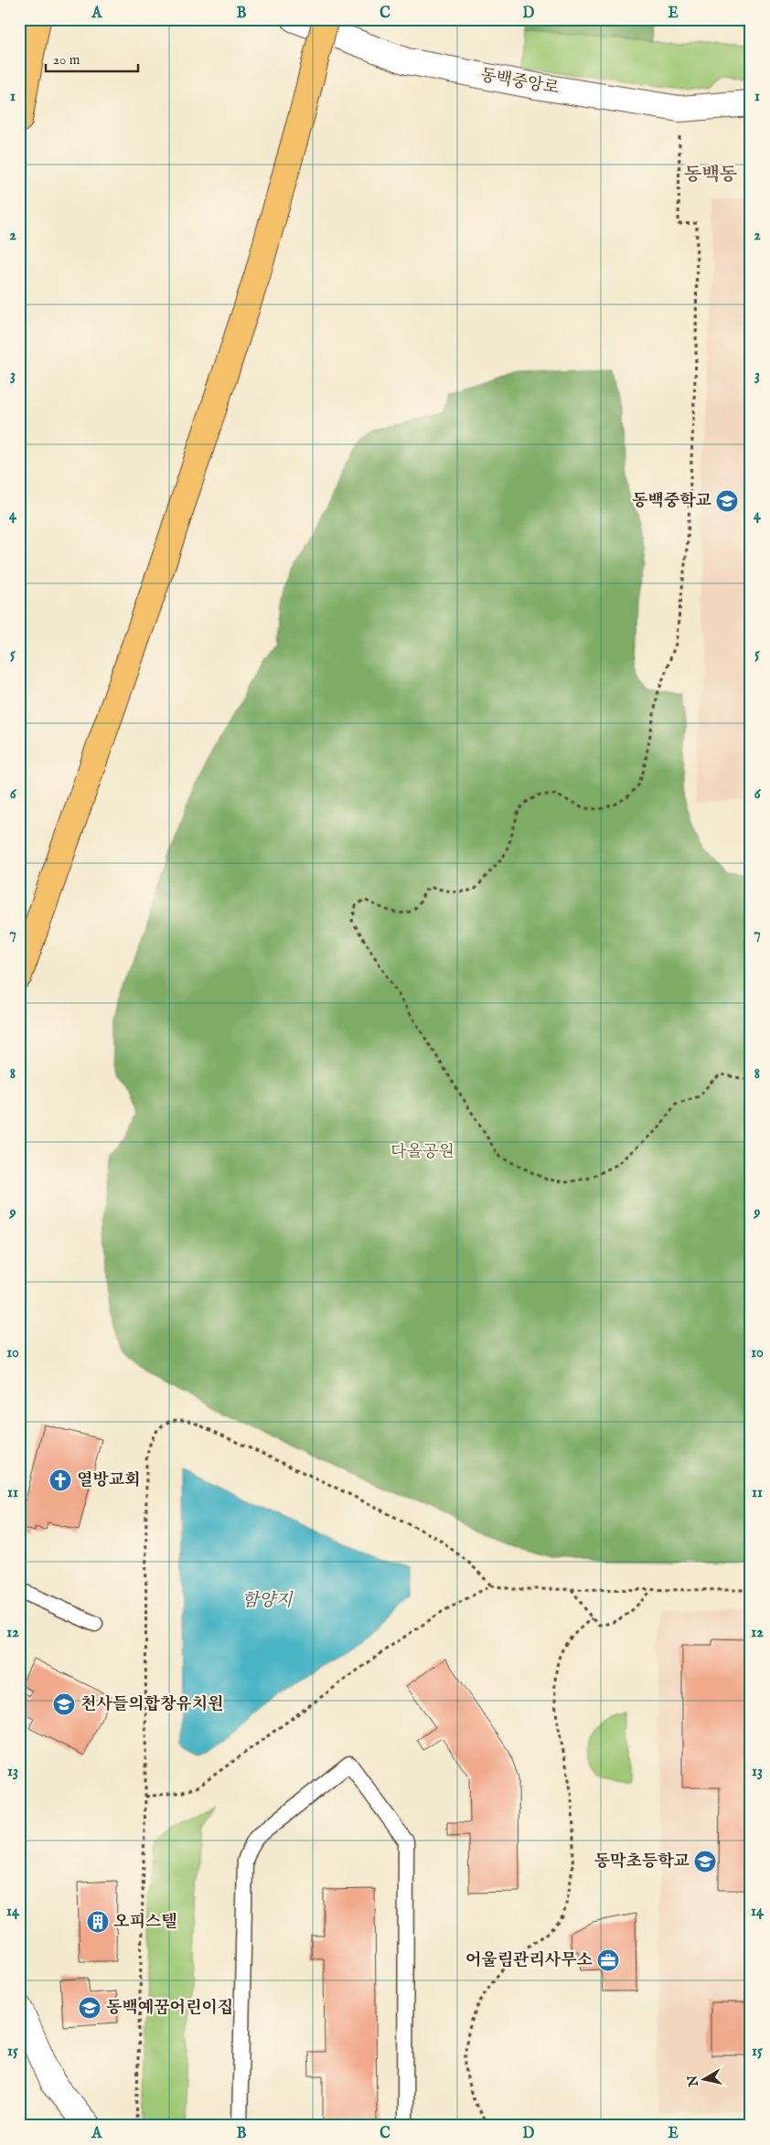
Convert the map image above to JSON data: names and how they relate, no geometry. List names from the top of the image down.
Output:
{
  "streets": {
    "street": ["동백중앙로"]
  },
  "districts": ["동백동"],
  "water": ["함양지"],
  "parks": ["다올공원"],
  "places": {
    "school or university": [
      "동백중학교",
      "천사들의합창유치원",
      "동막초등학교",
      "동백예꿈어린이집"
    ],
    "church": ["열방교회"],
    "building": ["오피스텔"],
    "office": ["어울림관리사무소"]
  },
  "scale_bar": "20 m",
  "north": "left",
  "grid": {
    "columns": [
      "A",
      "B",
      "C",
      "D",
      "E"
    ],
    "rows": [
      "1",
      "2",
      "3",
      "4",
      "5",
      "6",
      "7",
      "8",
      "9",
      "10",
      "11",
      "12",
      "13",
      "14",
      "15"
    ]
  }
}
